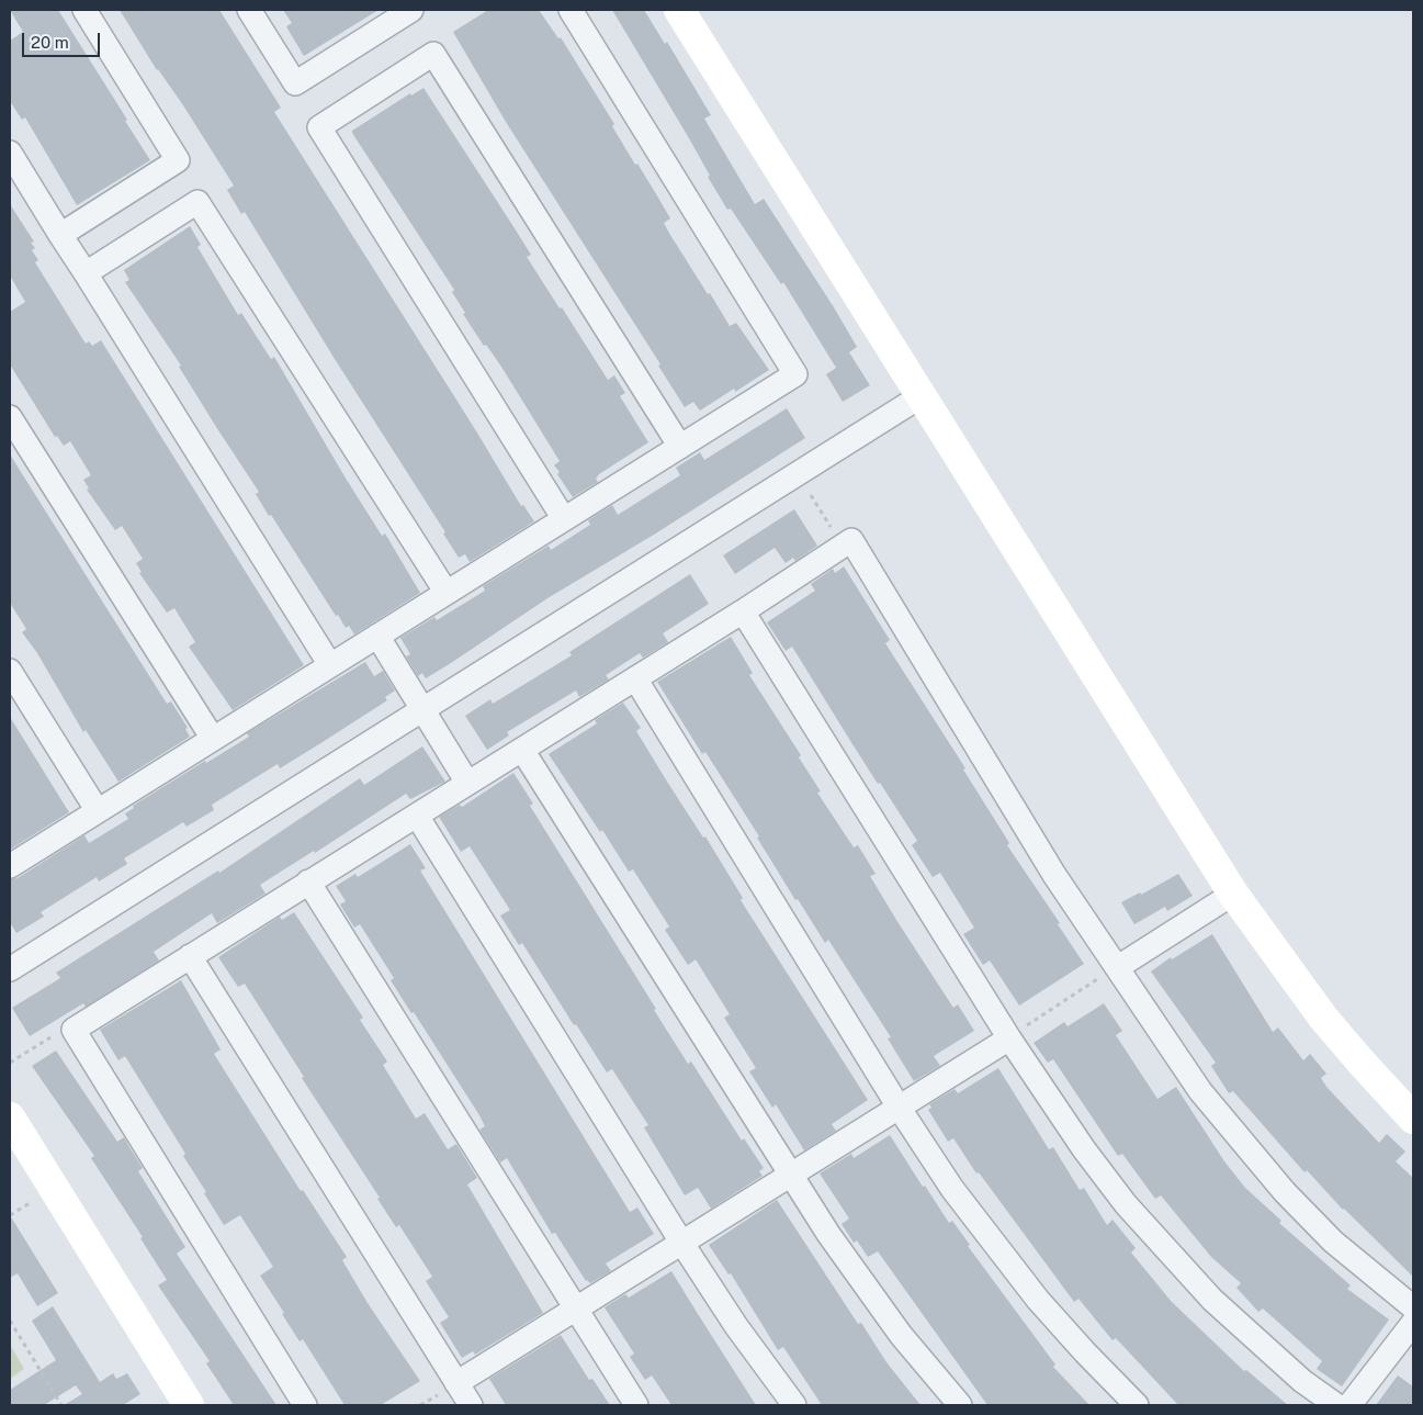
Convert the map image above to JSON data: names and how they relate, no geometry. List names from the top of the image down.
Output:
{
  "scale_bar": "20 m"
}
